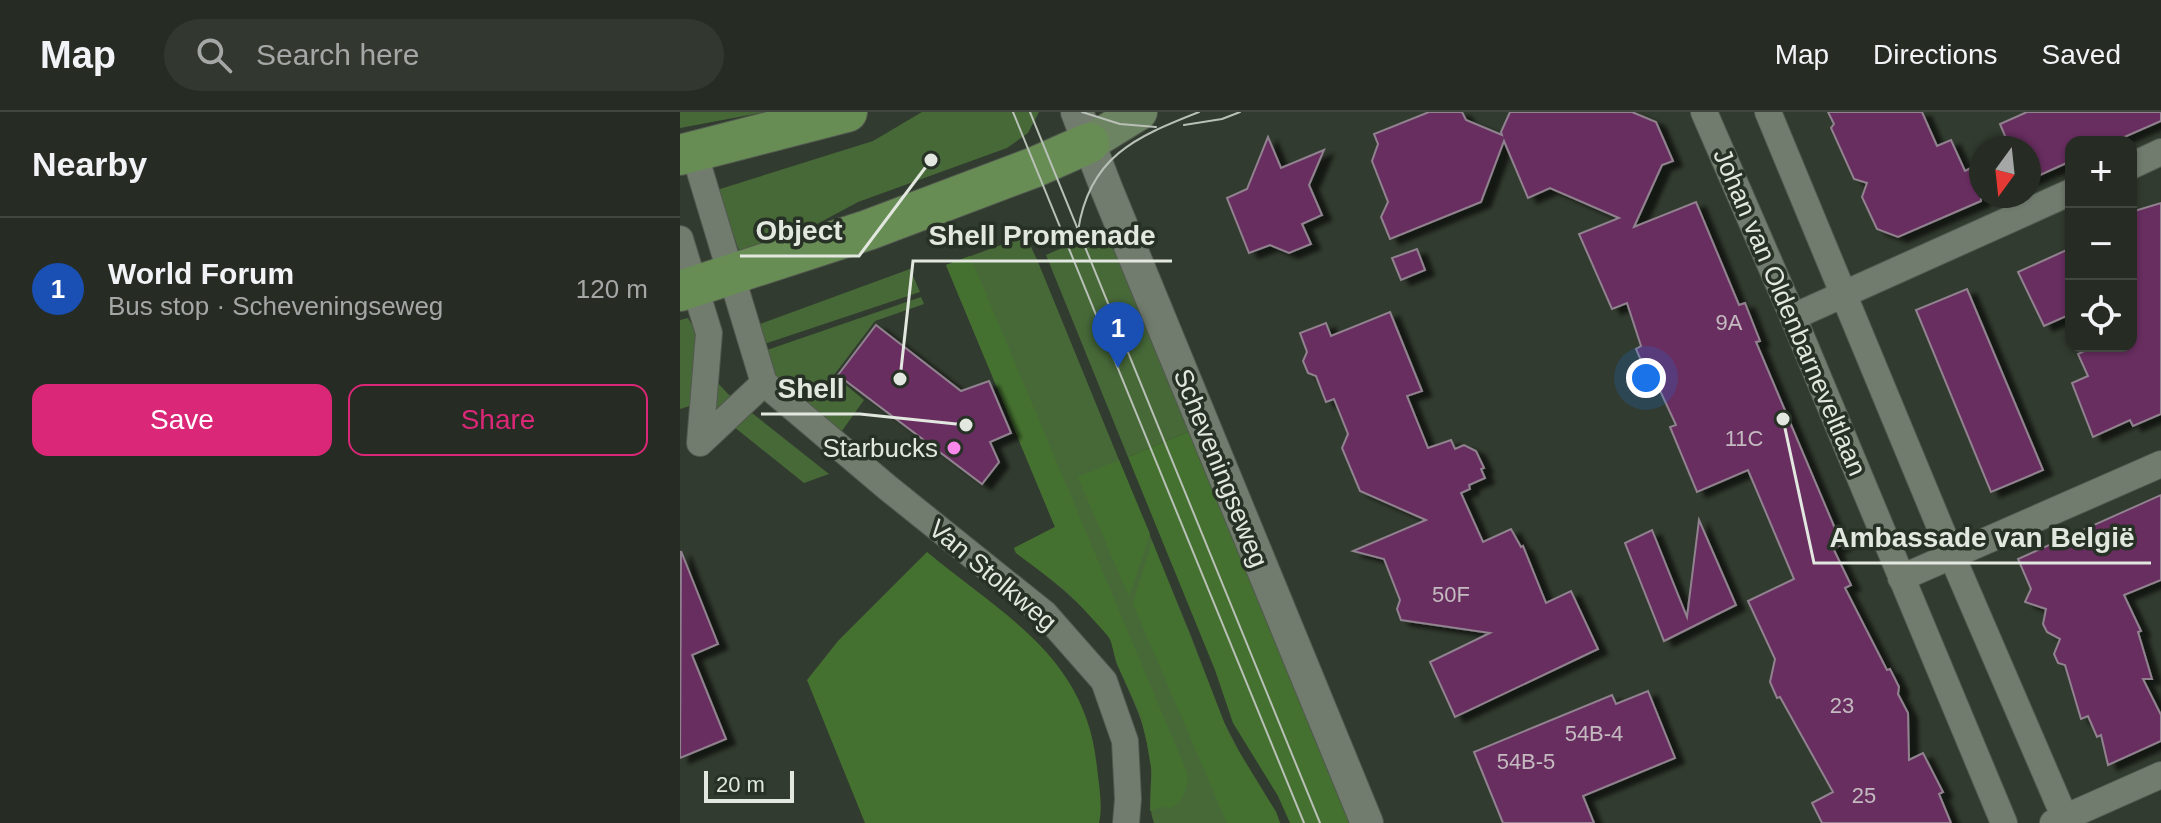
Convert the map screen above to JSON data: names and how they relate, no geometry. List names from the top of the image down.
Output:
{
  "streets": {
    "street": ["Johan van Oldenbarneveltlaan", "Scheveningseweg", "Van Stolkweg"]
  },
  "places": [
    "Object",
    "Shell Promenade",
    "Ambassade van België",
    "Shell",
    "Starbucks"
  ],
  "house_numbers": [
    "9A",
    "11C",
    "50F",
    "23",
    "54B-4",
    "54B-5",
    "25"
  ],
  "scale_bar": "20 m",
  "north": "bottom",
  "page": {
    "header": "Map",
    "search": "Search here",
    "nav": ["Map", "Directions", "Saved"],
    "heading": "Nearby",
    "map_buttons": ["+", "−"],
    "list": [
      {
        "mark": "1",
        "name": "World Forum",
        "note": "Bus stop · Scheveningseweg",
        "value": "120 m"
      }
    ],
    "pins": "1",
    "buttons": ["Save", "Share"],
    "scale": "20 m"
  }
}
